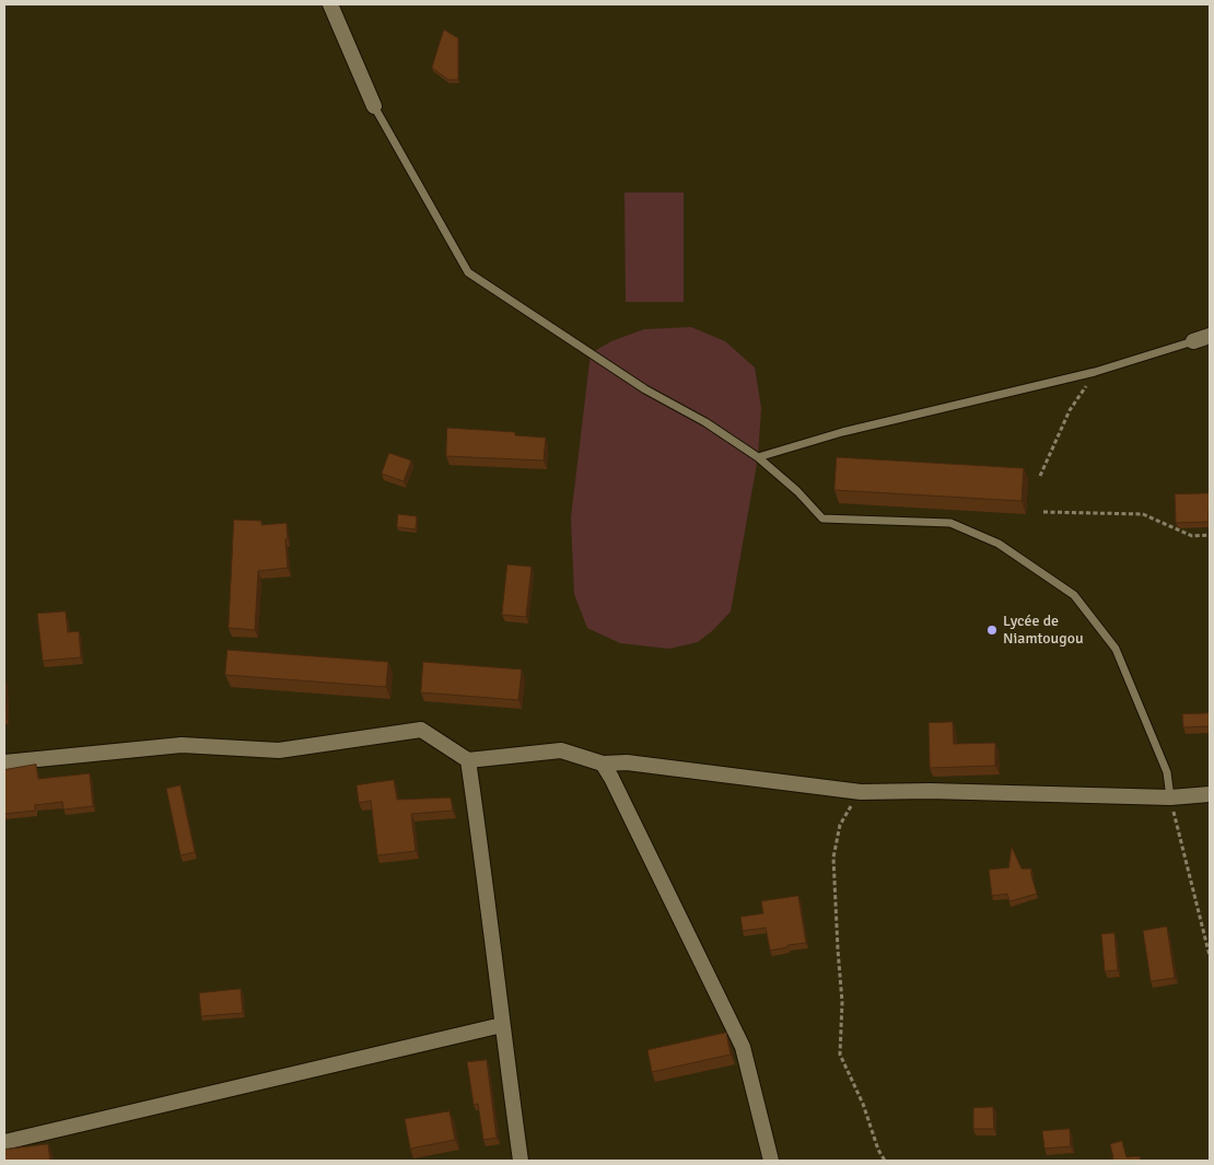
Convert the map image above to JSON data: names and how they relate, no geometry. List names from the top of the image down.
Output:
{
  "places": ["Lycée de Niamtougou"]
}
